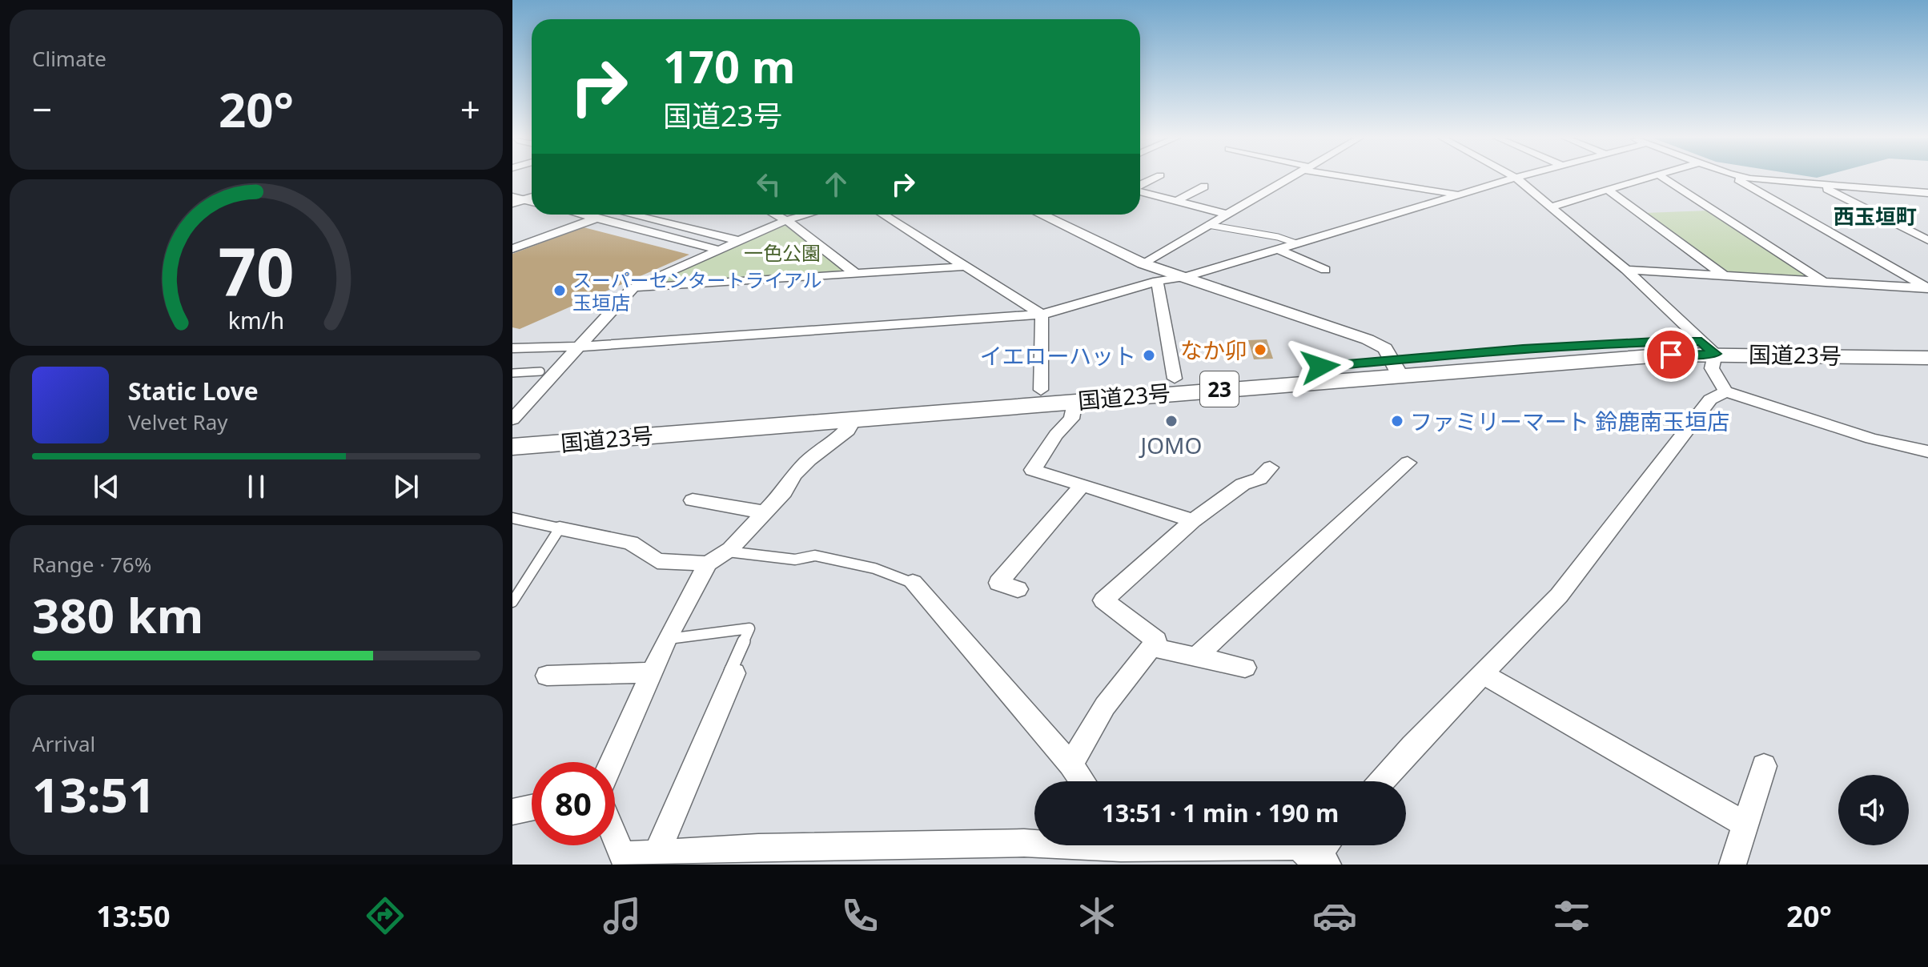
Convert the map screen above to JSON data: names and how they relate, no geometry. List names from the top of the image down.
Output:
{
  "streets": {
    "highway": ["国道23号", "23"]
  },
  "districts": ["西玉垣町"],
  "parks": ["一色公園"],
  "places": [
    "スーパーセンタートライアル 玉垣店",
    "なか卯",
    "イエローハット",
    "JOMO",
    "ファミリーマート 鈴鹿南玉垣店"
  ],
  "page": {
    "tile": [
      "Climate",
      ["Range · 76%", "380 km"],
      ["Arrival", "13:51"]
    ],
    "turn": ["170 m", "国道23号"],
    "heat": ["−", "20°", "+"],
    "song": ["Static Love", "Velvet Ray"],
    "limit": "80",
    "trip": "13:51 · 1 min · 190 m",
    "tabs": ["13:50", "20°"],
    "gauge": ["70", "km/h"]
  }
}
